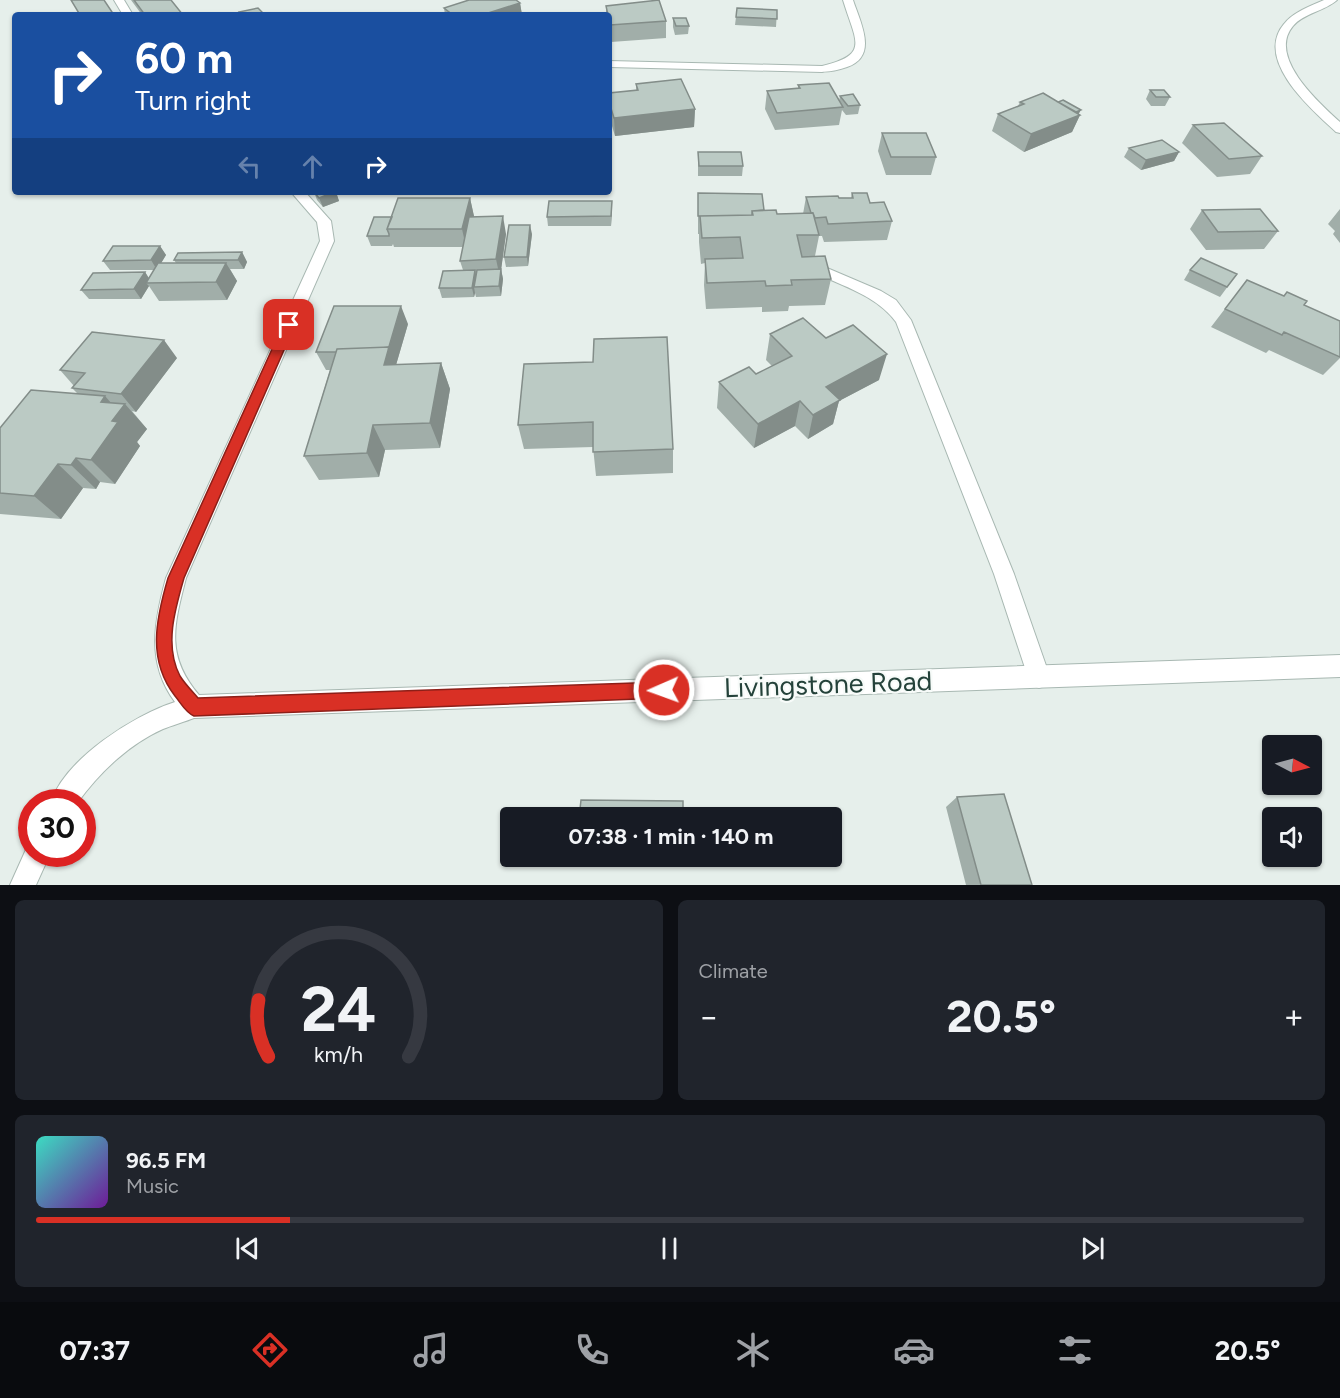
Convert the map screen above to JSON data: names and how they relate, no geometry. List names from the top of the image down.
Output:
{
  "streets": {
    "street": ["Livingstone Road"]
  },
  "north": "right",
  "page": {
    "turn": ["60 m", "Turn right"],
    "limit": "30",
    "trip": "07:38 · 1 min · 140 m",
    "tile": "Climate",
    "heat": ["−", "20.5°", "+"],
    "song": ["96.5 FM", "Music"],
    "tabs": ["07:37", "20.5°"],
    "gauge": ["24", "km/h"]
  }
}
